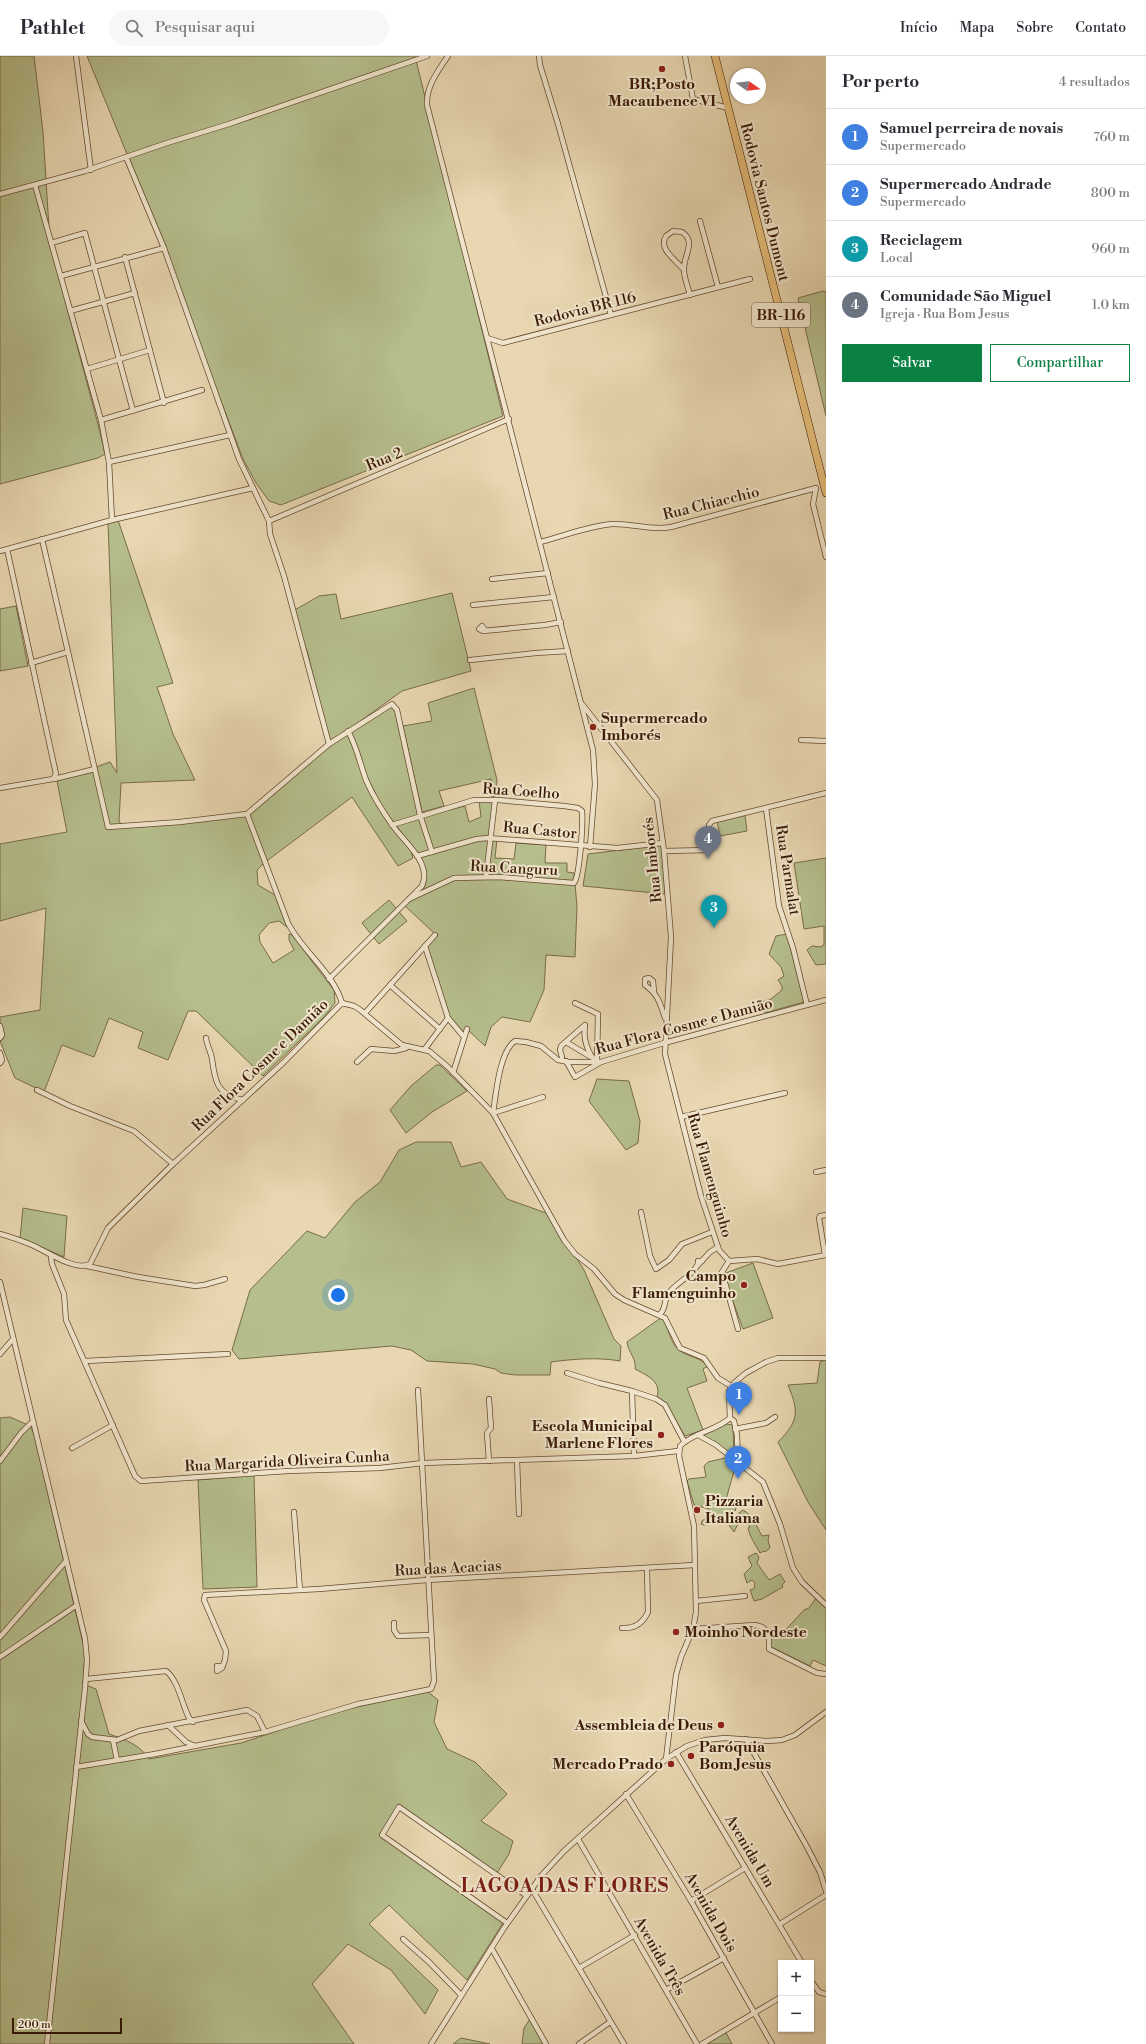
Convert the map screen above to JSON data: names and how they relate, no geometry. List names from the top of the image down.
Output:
{
  "streets": {
    "highway": ["Rodovia Santos Dumont", "BR-116"],
    "street": [
      "Rodovia BR 116",
      "Rua 2",
      "Rua Chiacchio",
      "Rua Coelho",
      "Rua Castor",
      "Rua Imborés",
      "Rua Canguru",
      "Rua Parmalat",
      "Rua Flora Cosme e Damião",
      "Rua Flamenguinho",
      "Rua Margarida Oliveira Cunha",
      "Rua das Acacias",
      "Avenida Um",
      "Avenida Dois",
      "Avenida Três"
    ]
  },
  "crossings": [
    ["Rua Coelho", "Rua Castor"],
    ["Rua Coelho", "Rua Canguru"],
    ["Rua Castor", "Rua Imborés"],
    ["Rua Castor", "Rua Canguru"],
    ["Rua Imborés", "Rua Flora Cosme e Damião"],
    ["Rua Imborés", "Rua Flamenguinho"],
    ["Rua Parmalat", "Rua Flora Cosme e Damião"],
    ["Rua Flora Cosme e Damião", "Rua Flamenguinho"]
  ],
  "districts": ["LAGOA DAS FLORES"],
  "places": [
    "BR;Posto Macaubence VI",
    "Supermercado Imborés",
    "Campo Flamenguinho",
    "Escola Municipal Marlene Flores",
    "Pizzaria Italiana",
    "Moinho Nordeste",
    "Assembleia de Deus",
    "Paróquia Bom Jesus",
    "Mercado Prado"
  ],
  "scale_bar": "200 m",
  "north": "right",
  "page": {
    "header": "Pathlet",
    "search": "Pesquisar aqui",
    "nav": [
      "Início",
      "Mapa",
      "Sobre",
      "Contato"
    ],
    "heading": ["Por perto", "4 resultados"],
    "list": [
      {
        "mark": "1",
        "name": "Samuel perreira de novais",
        "note": "Supermercado",
        "value": "760 m"
      },
      {
        "mark": "2",
        "name": "Supermercado Andrade",
        "note": "Supermercado",
        "value": "800 m"
      },
      {
        "mark": "3",
        "name": "Reciclagem",
        "note": "Local",
        "value": "960 m"
      },
      {
        "mark": "4",
        "name": "Comunidade São Miguel",
        "note": "Igreja · Rua Bom Jesus",
        "value": "1.0 km"
      }
    ],
    "buttons": ["Salvar", "Compartilhar"],
    "pins": [
      "4",
      "3",
      "1",
      "2"
    ],
    "map_buttons": ["+", "−"],
    "scale": "200 m"
  }
}
